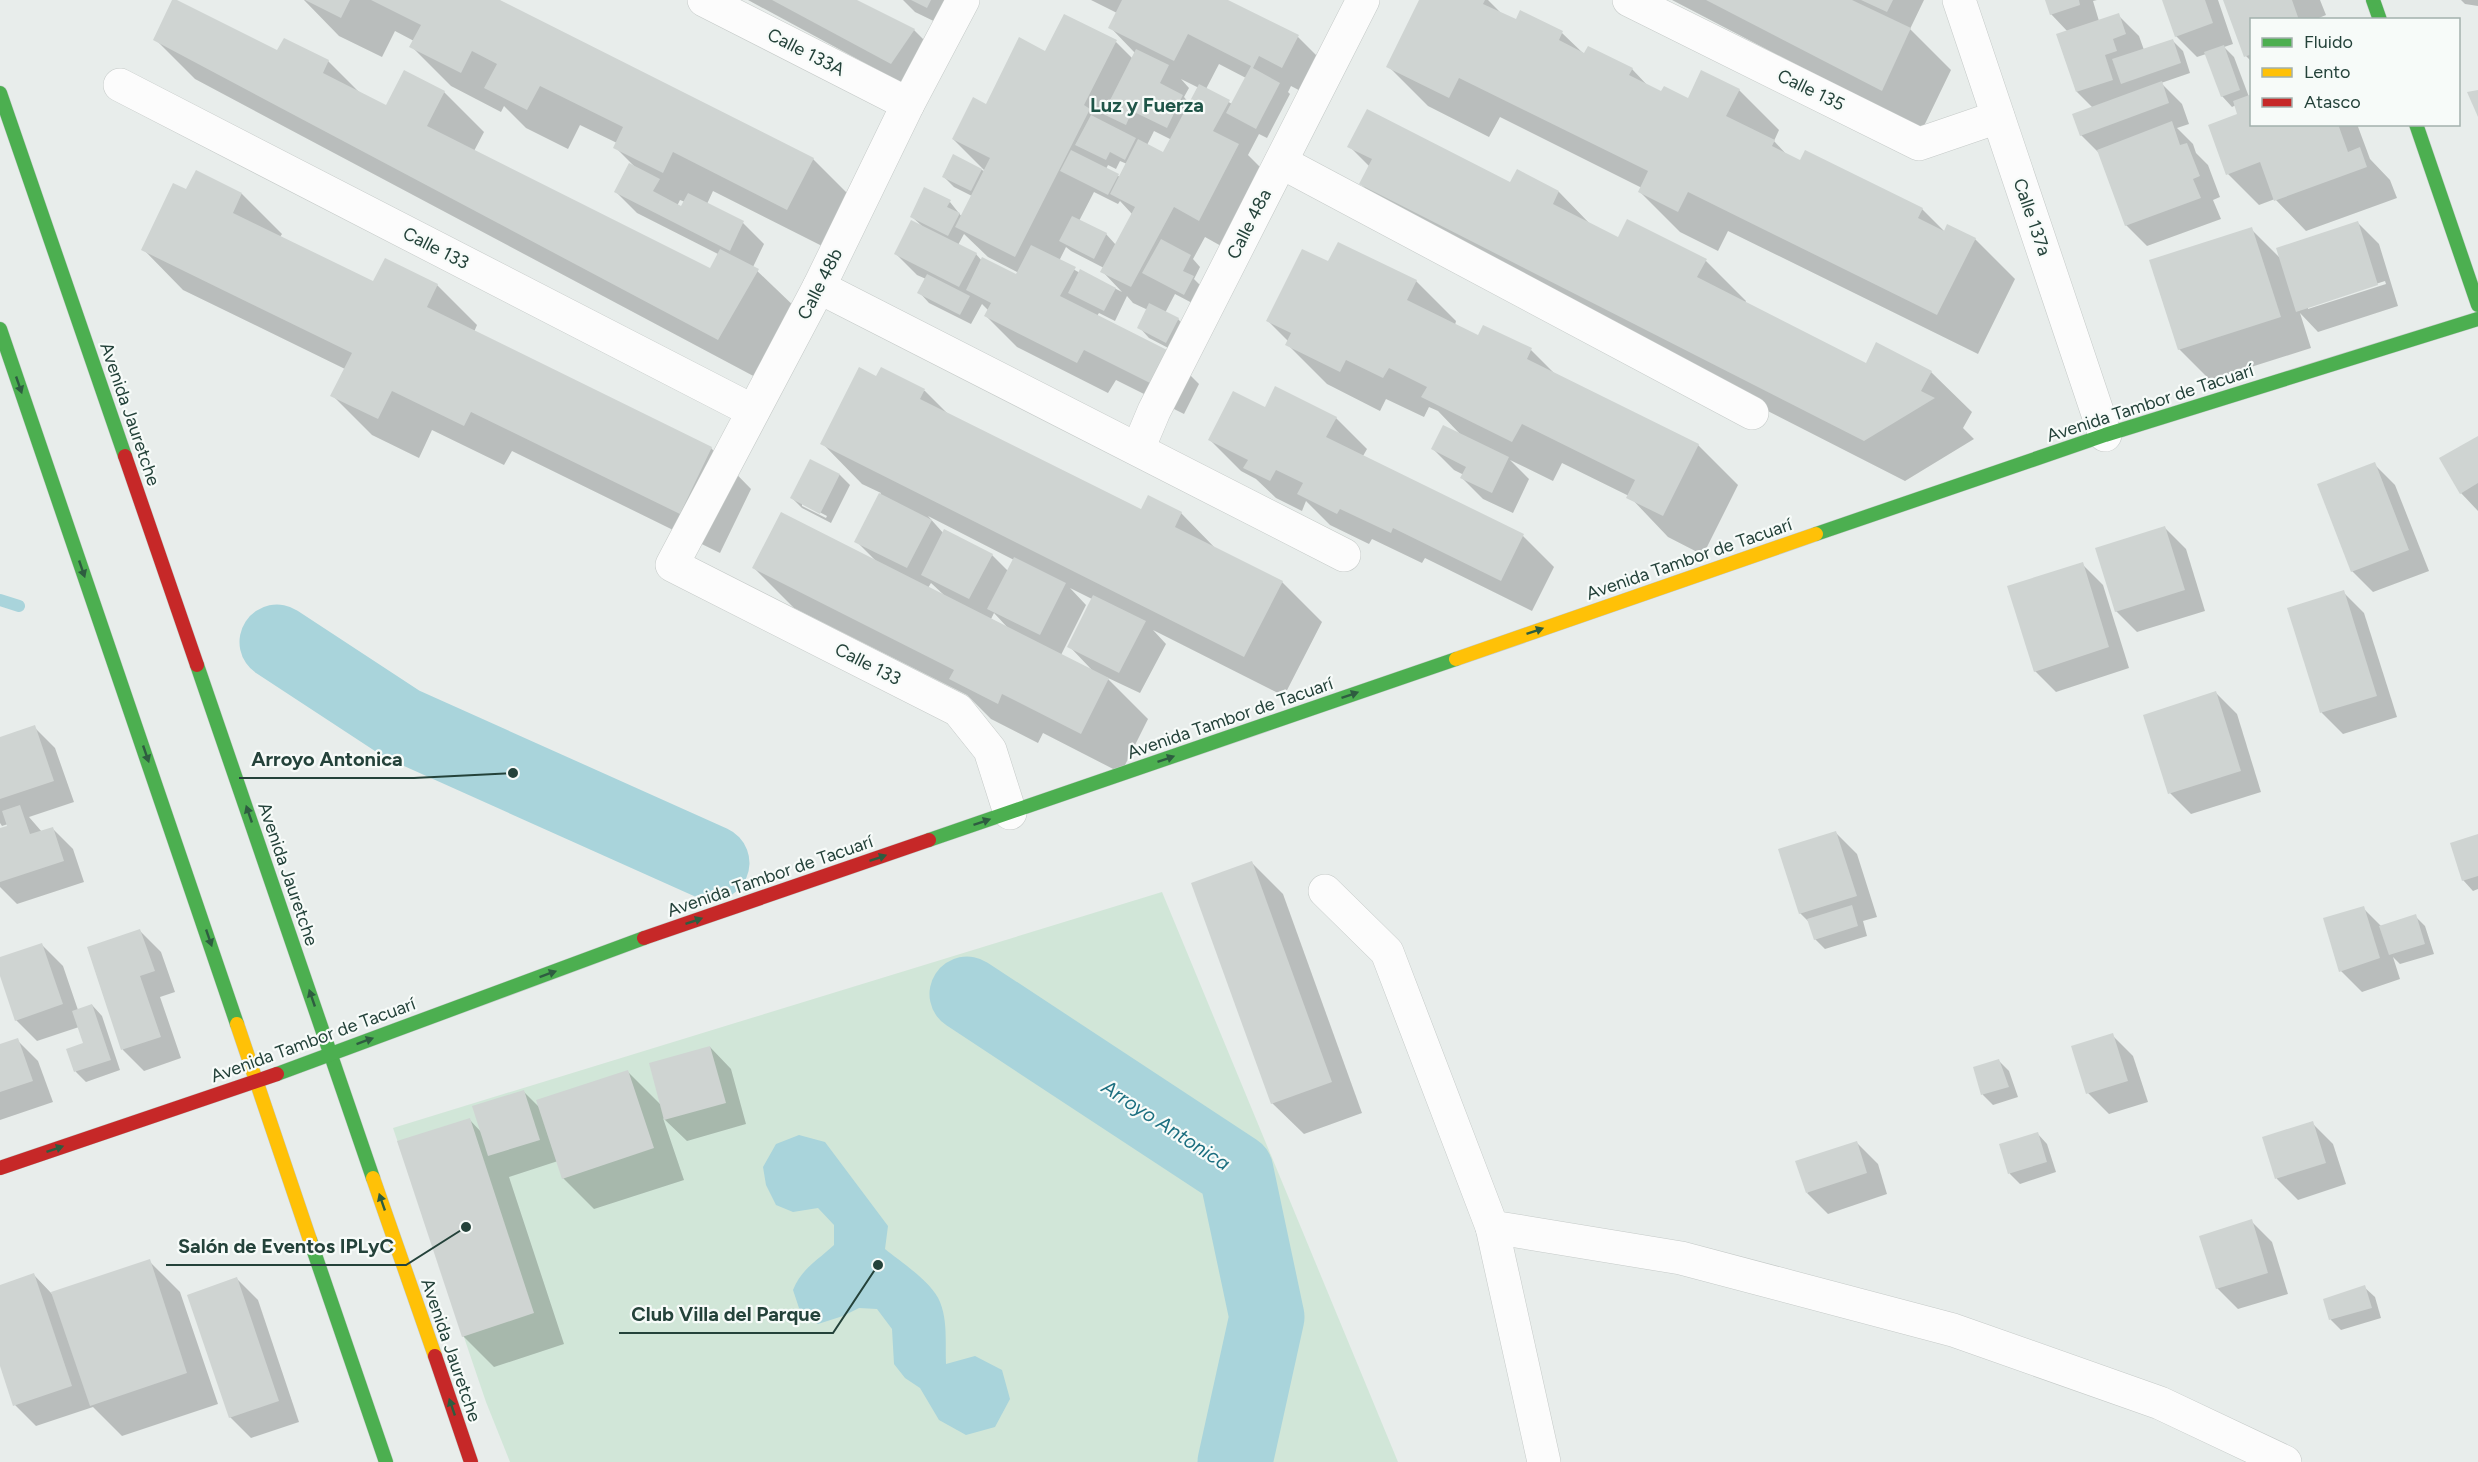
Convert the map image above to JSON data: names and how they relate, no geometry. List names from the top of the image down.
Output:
{
  "streets": {
    "main road": ["Avenida Tambor de Tacuarí", "Avenida Jauretche"],
    "street": [
      "Calle 133A",
      "Calle 135",
      "Calle 137a",
      "Calle 48a",
      "Calle 133",
      "Calle 48b"
    ]
  },
  "crossings": [
    ["Calle 133A", "Calle 48b"],
    ["Calle 135", "Calle 137a"],
    ["Calle 137a", "Avenida Tambor de Tacuarí"],
    ["Calle 133", "Calle 48b"],
    ["Calle 133", "Avenida Tambor de Tacuarí"],
    ["Avenida Tambor de Tacuarí", "Avenida Jauretche"]
  ],
  "one_way": ["Avenida Tambor de Tacuarí"],
  "districts": ["Luz y Fuerza"],
  "water": ["Arroyo Antonica"],
  "places": ["Arroyo Antonica", "Salón de Eventos IPLyC", "Club Villa del Parque"],
  "legend": ["Fluido", "Lento", "Atasco"]
}
